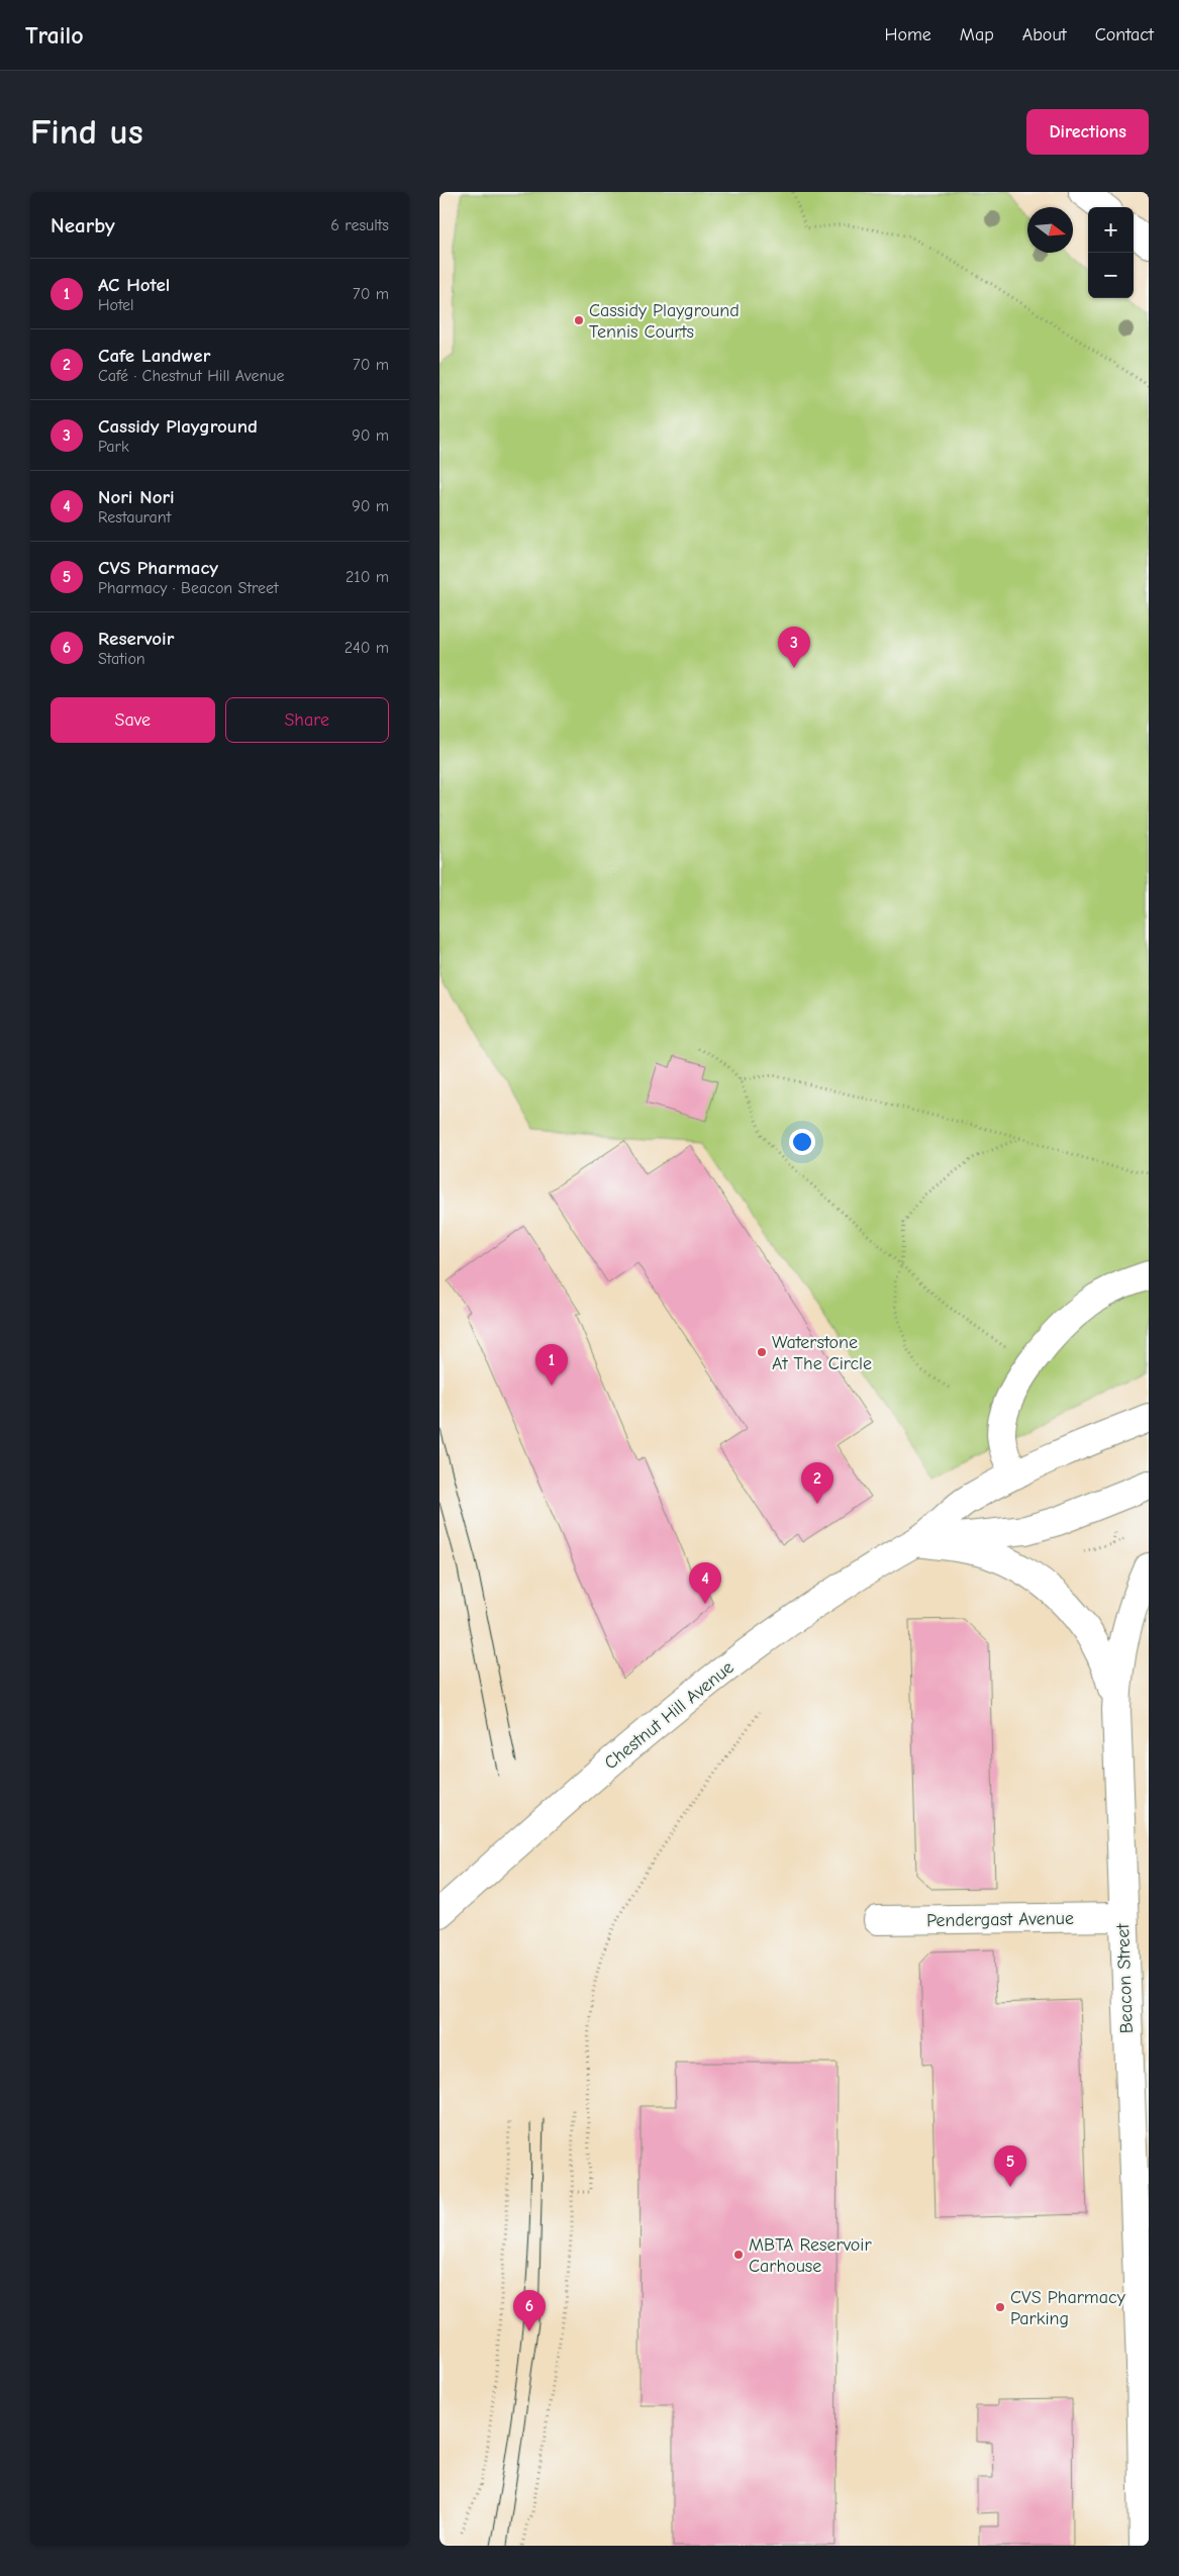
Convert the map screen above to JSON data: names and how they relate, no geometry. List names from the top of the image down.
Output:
{
  "streets": {
    "main road": ["Chestnut Hill Avenue", "Pendergast Avenue", "Beacon Street"]
  },
  "crossings": [
    ["Pendergast Avenue", "Beacon Street"]
  ],
  "places": [
    "Cassidy Playground Tennis Courts",
    "Waterstone At The Circle",
    "MBTA Reservoir Carhouse",
    "CVS Pharmacy Parking"
  ],
  "north": "right",
  "page": {
    "header": "Trailo",
    "nav": [
      "Home",
      "Map",
      "About",
      "Contact"
    ],
    "buttons": [
      "Directions",
      ["Save", "Share"]
    ],
    "title": "Find us",
    "heading": ["Nearby", "6 results"],
    "map_buttons": ["+", "−"],
    "list": [
      {
        "mark": "1",
        "name": "AC Hotel",
        "note": "Hotel",
        "value": "70 m"
      },
      {
        "mark": "2",
        "name": "Cafe Landwer",
        "note": "Café · Chestnut Hill Avenue",
        "value": "70 m"
      },
      {
        "mark": "3",
        "name": "Cassidy Playground",
        "note": "Park",
        "value": "90 m"
      },
      {
        "mark": "4",
        "name": "Nori Nori",
        "note": "Restaurant",
        "value": "90 m"
      },
      {
        "mark": "5",
        "name": "CVS Pharmacy",
        "note": "Pharmacy · Beacon Street",
        "value": "210 m"
      },
      {
        "mark": "6",
        "name": "Reservoir",
        "note": "Station",
        "value": "240 m"
      }
    ],
    "pins": [
      "3",
      "1",
      "2",
      "4",
      "5",
      "6"
    ]
  }
}
